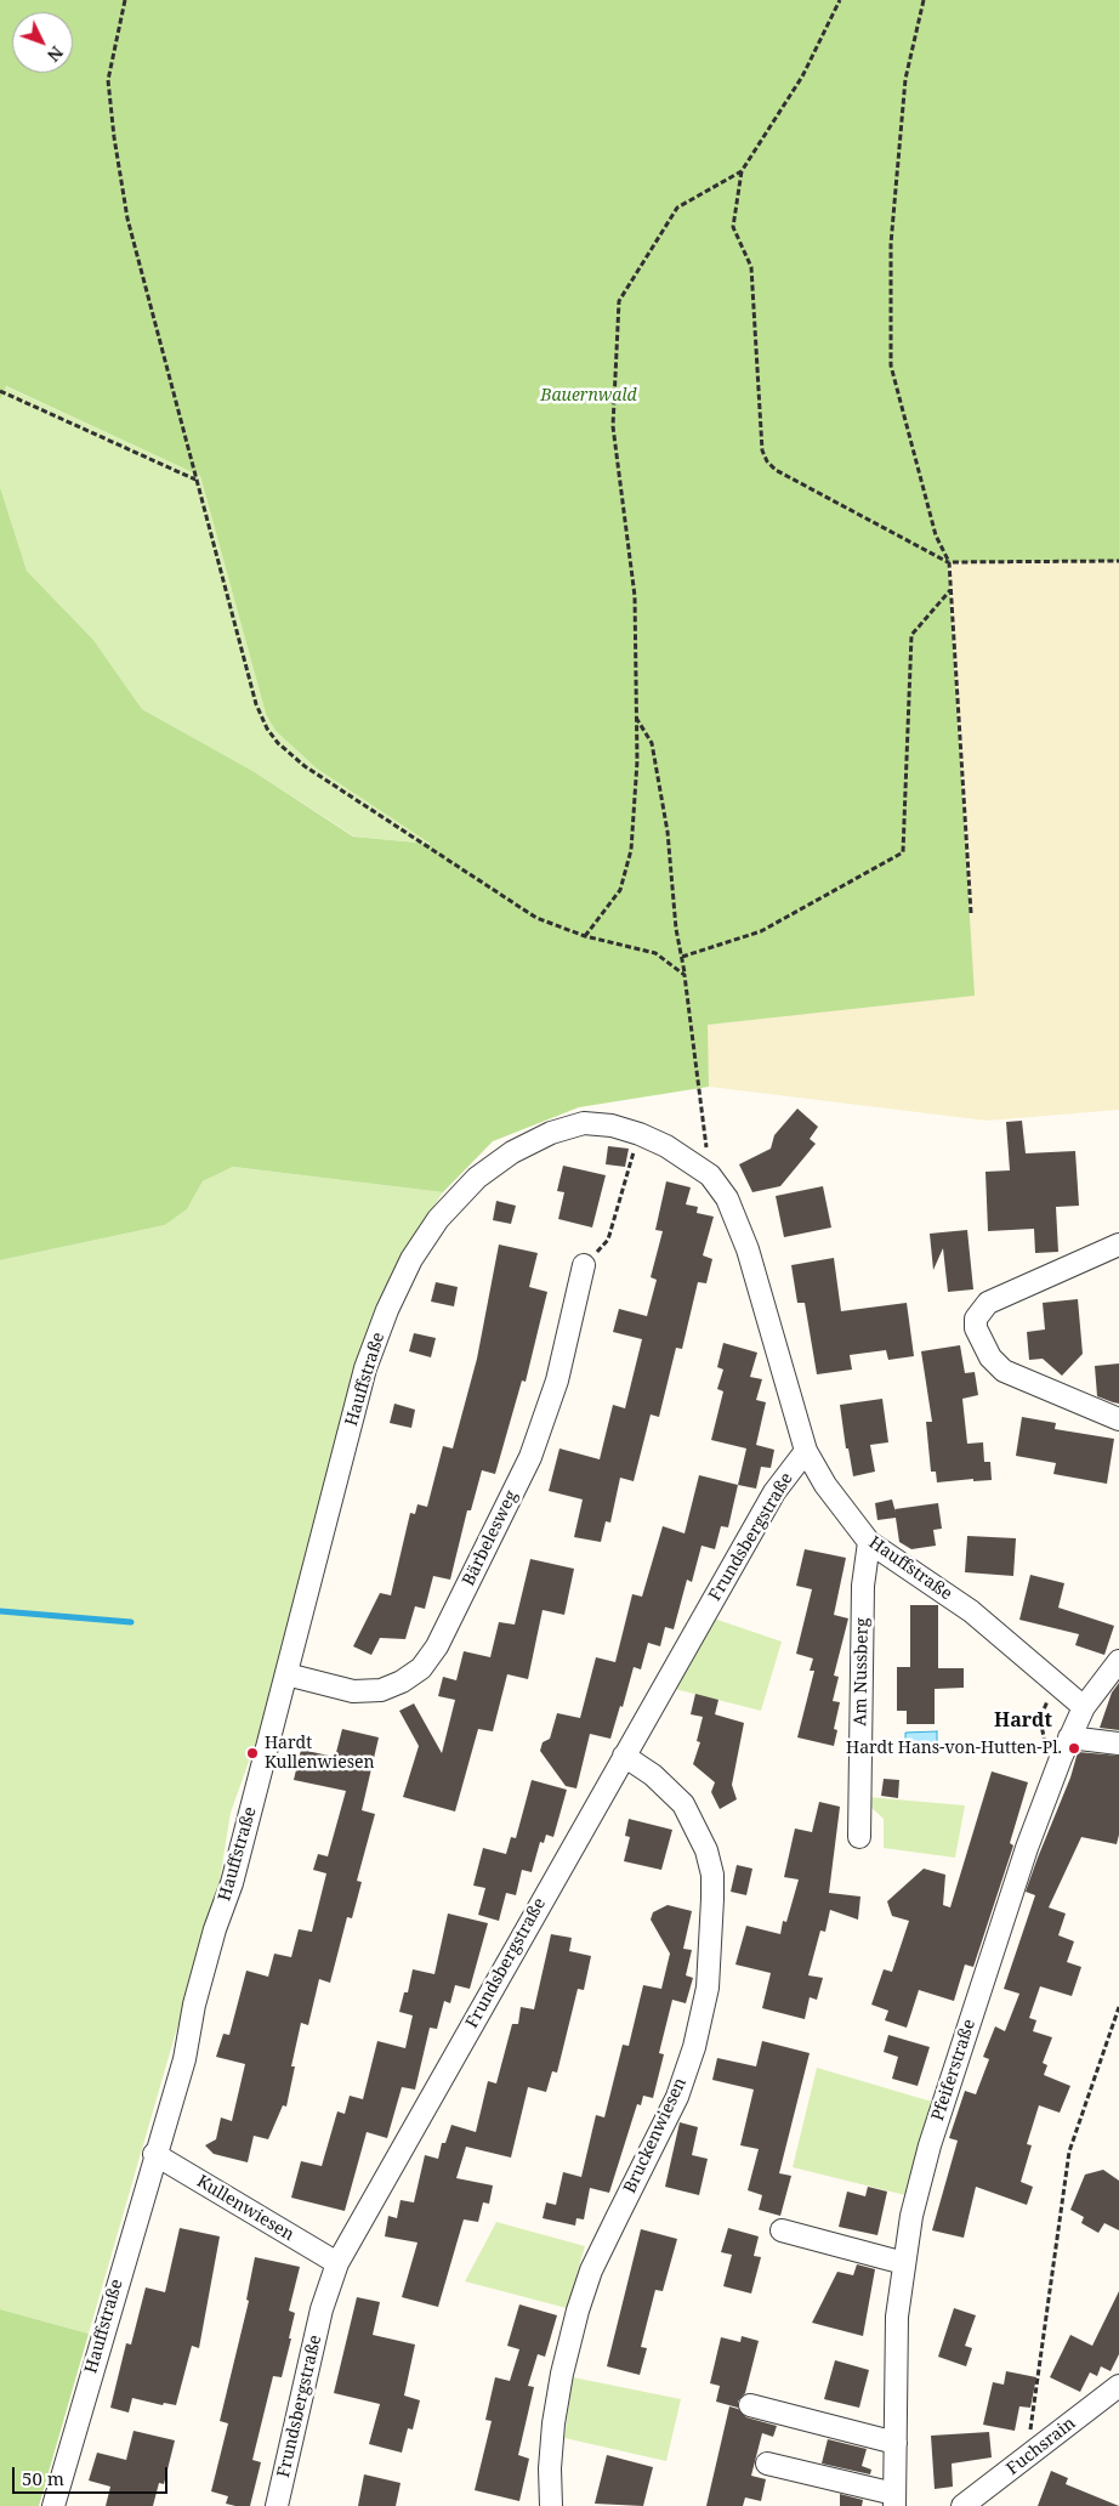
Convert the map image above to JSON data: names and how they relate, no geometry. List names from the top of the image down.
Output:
{
  "streets": {
    "street": [
      "Hauffstraße",
      "Frundsbergstraße",
      "Bärbelesweg",
      "Am Nussberg",
      "Pfeiferstraße",
      "Bruckenwiesen",
      "Kullenwiesen",
      "Fuchsrain"
    ]
  },
  "crossings": [
    ["Hauffstraße", "Frundsbergstraße"],
    ["Hauffstraße", "Bärbelesweg"],
    ["Hauffstraße", "Am Nussberg"],
    ["Hauffstraße", "Pfeiferstraße"],
    ["Hauffstraße", "Kullenwiesen"],
    ["Frundsbergstraße", "Bruckenwiesen"],
    ["Frundsbergstraße", "Kullenwiesen"]
  ],
  "districts": ["Hardt"],
  "parks": ["Bauernwald"],
  "places": ["Hardt Hans-von-Hutten-Pl.", "Hardt Kullenwiesen"],
  "scale_bar": "50 m",
  "north": "bottom right"
}
